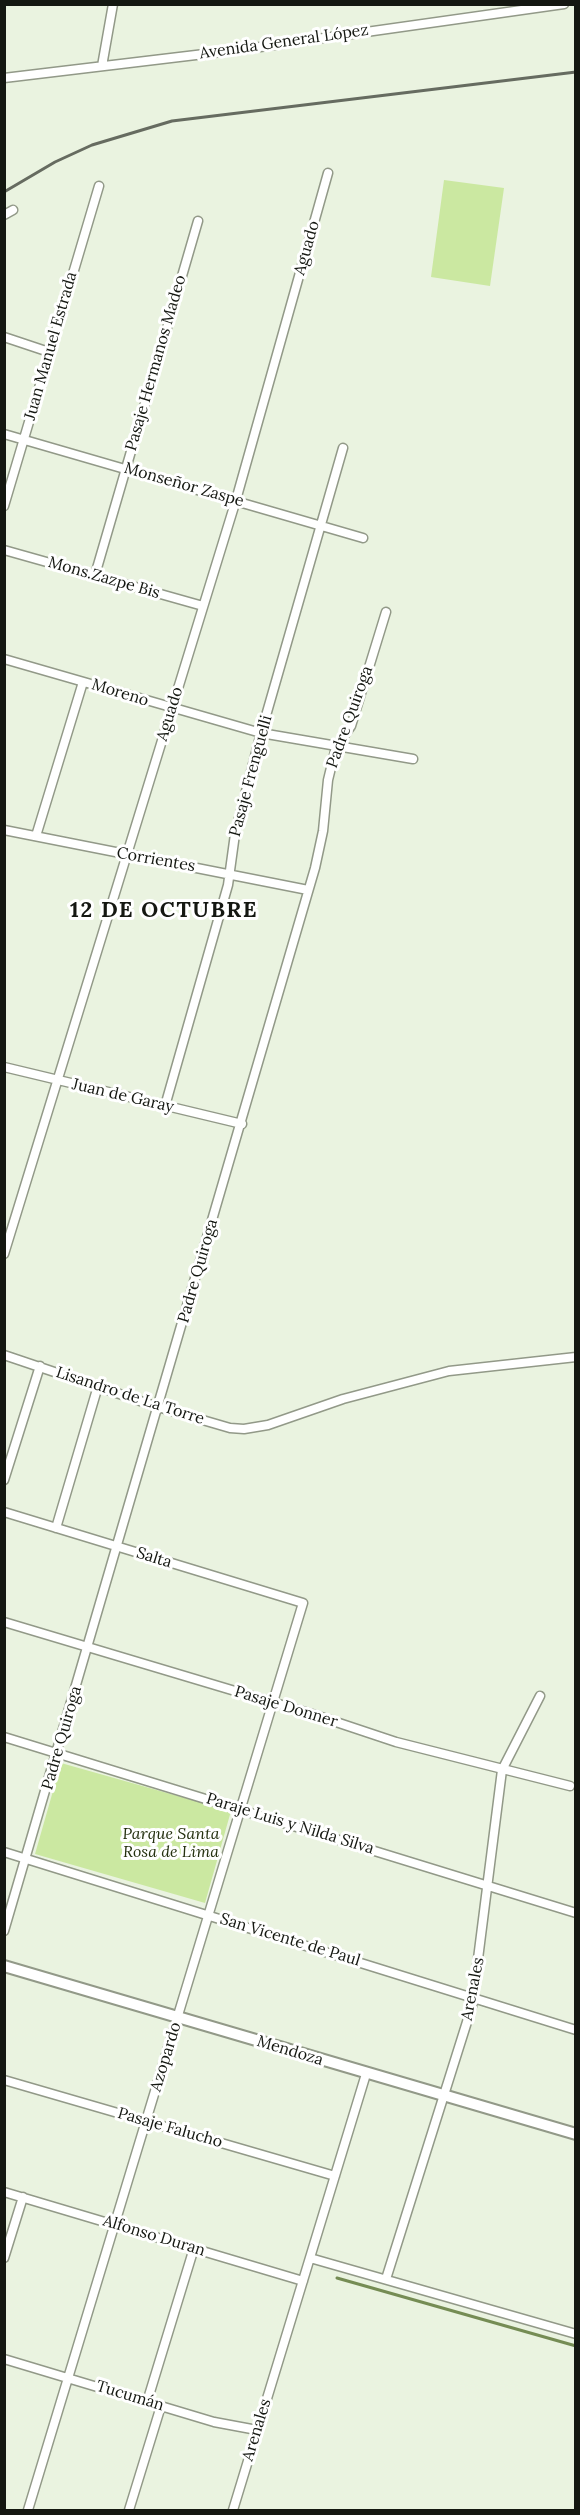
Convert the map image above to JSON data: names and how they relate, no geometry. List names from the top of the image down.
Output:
{
  "streets": {
    "street": [
      "Avenida General López",
      "Aguado",
      "Juan Manuel Estrada",
      "Pasaje Hermanos Madeo",
      "Monseñor Zaspe",
      "Mons.Zazpe Bis",
      "Moreno",
      "Padre Quiroga",
      "Pasaje Frenguelli",
      "Corrientes",
      "Juan de Garay",
      "Lisandro de La Torre",
      "Salta",
      "Pasaje Donner",
      "Paraje Luis y Nilda Silva",
      "San Vicente de Paul",
      "Arenales",
      "Mendoza",
      "Azopardo",
      "Pasaje Falucho",
      "Alfonso Duran",
      "Tucumán"
    ]
  },
  "crossings": [
    ["Aguado", "Monseñor Zaspe"],
    ["Aguado", "Mons.Zazpe Bis"],
    ["Aguado", "Moreno"],
    ["Aguado", "Corrientes"],
    ["Aguado", "Juan de Garay"],
    ["Juan Manuel Estrada", "Monseñor Zaspe"],
    ["Pasaje Hermanos Madeo", "Monseñor Zaspe"],
    ["Pasaje Hermanos Madeo", "Mons.Zazpe Bis"],
    ["Monseñor Zaspe", "Pasaje Frenguelli"],
    ["Moreno", "Padre Quiroga"],
    ["Moreno", "Pasaje Frenguelli"],
    ["Padre Quiroga", "Corrientes"],
    ["Padre Quiroga", "Juan de Garay"],
    ["Padre Quiroga", "Lisandro de La Torre"],
    ["Padre Quiroga", "Salta"],
    ["Padre Quiroga", "Pasaje Donner"],
    ["Padre Quiroga", "Paraje Luis y Nilda Silva"],
    ["Padre Quiroga", "San Vicente de Paul"],
    ["Pasaje Frenguelli", "Corrientes"],
    ["Pasaje Frenguelli", "Juan de Garay"],
    ["Salta", "Azopardo"],
    ["Pasaje Donner", "Arenales"],
    ["Pasaje Donner", "Azopardo"],
    ["Paraje Luis y Nilda Silva", "Arenales"],
    ["Paraje Luis y Nilda Silva", "Azopardo"],
    ["San Vicente de Paul", "Arenales"],
    ["San Vicente de Paul", "Azopardo"],
    ["Arenales", "Mendoza"],
    ["Arenales", "Pasaje Falucho"],
    ["Arenales", "Alfonso Duran"],
    ["Arenales", "Tucumán"],
    ["Mendoza", "Azopardo"],
    ["Azopardo", "Pasaje Falucho"],
    ["Azopardo", "Alfonso Duran"],
    ["Azopardo", "Tucumán"]
  ],
  "districts": ["12 DE OCTUBRE"],
  "parks": ["Parque Santa Rosa de Lima"]
}
